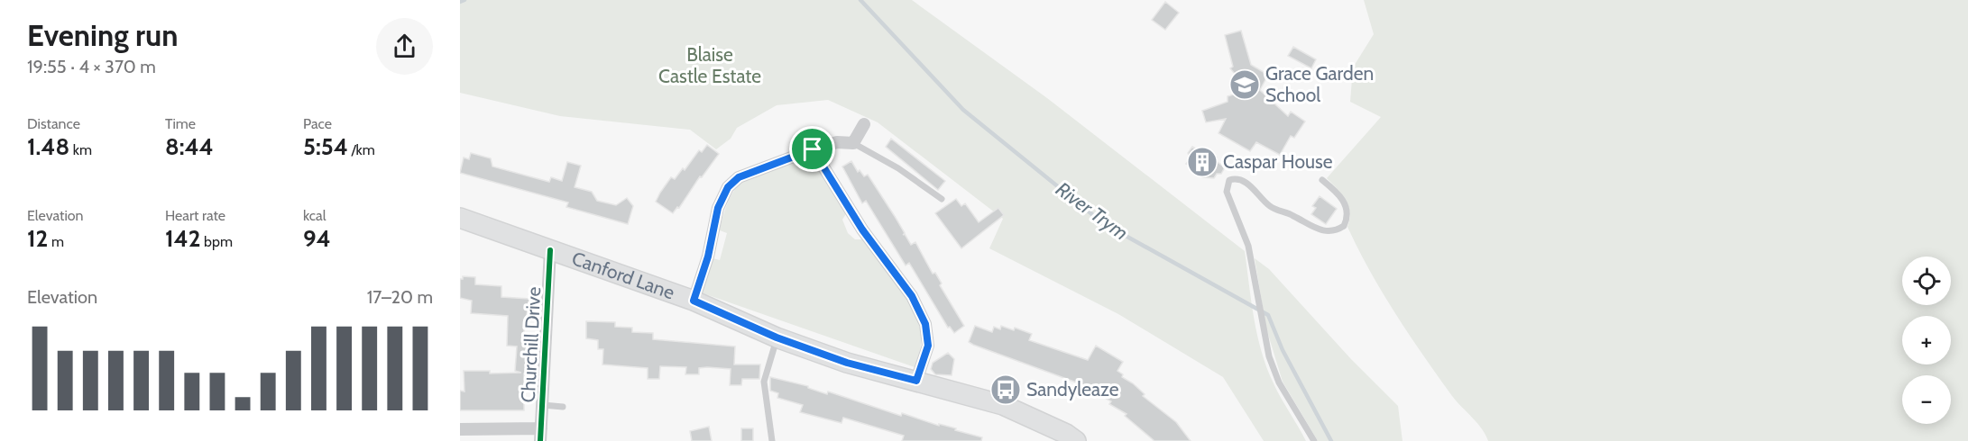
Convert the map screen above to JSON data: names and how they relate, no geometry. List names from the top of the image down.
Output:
{
  "streets": {
    "main road": ["Canford Lane"],
    "street": ["Churchill Drive"]
  },
  "crossings": [
    ["Canford Lane", "Churchill Drive"]
  ],
  "water": ["River Trym"],
  "parks": ["Blaise Castle Estate"],
  "places": {
    "school or university": ["Grace Garden School"],
    "building": ["Caspar House"],
    "bus stop": ["Sandyleaze"]
  },
  "page": {
    "heading": ["Evening run", "19:55 · 4 × 370 m"],
    "stats": [
      ["Distance", "1.48 km"],
      ["Time", "8:44"],
      ["Pace", "5:54 /km"],
      ["Elevation", "12 m"],
      ["Heart rate", "142 bpm"],
      ["kcal", "94"]
    ],
    "map_buttons": ["+", "−"],
    "chart": ["Elevation", "17–20 m"]
  }
}
